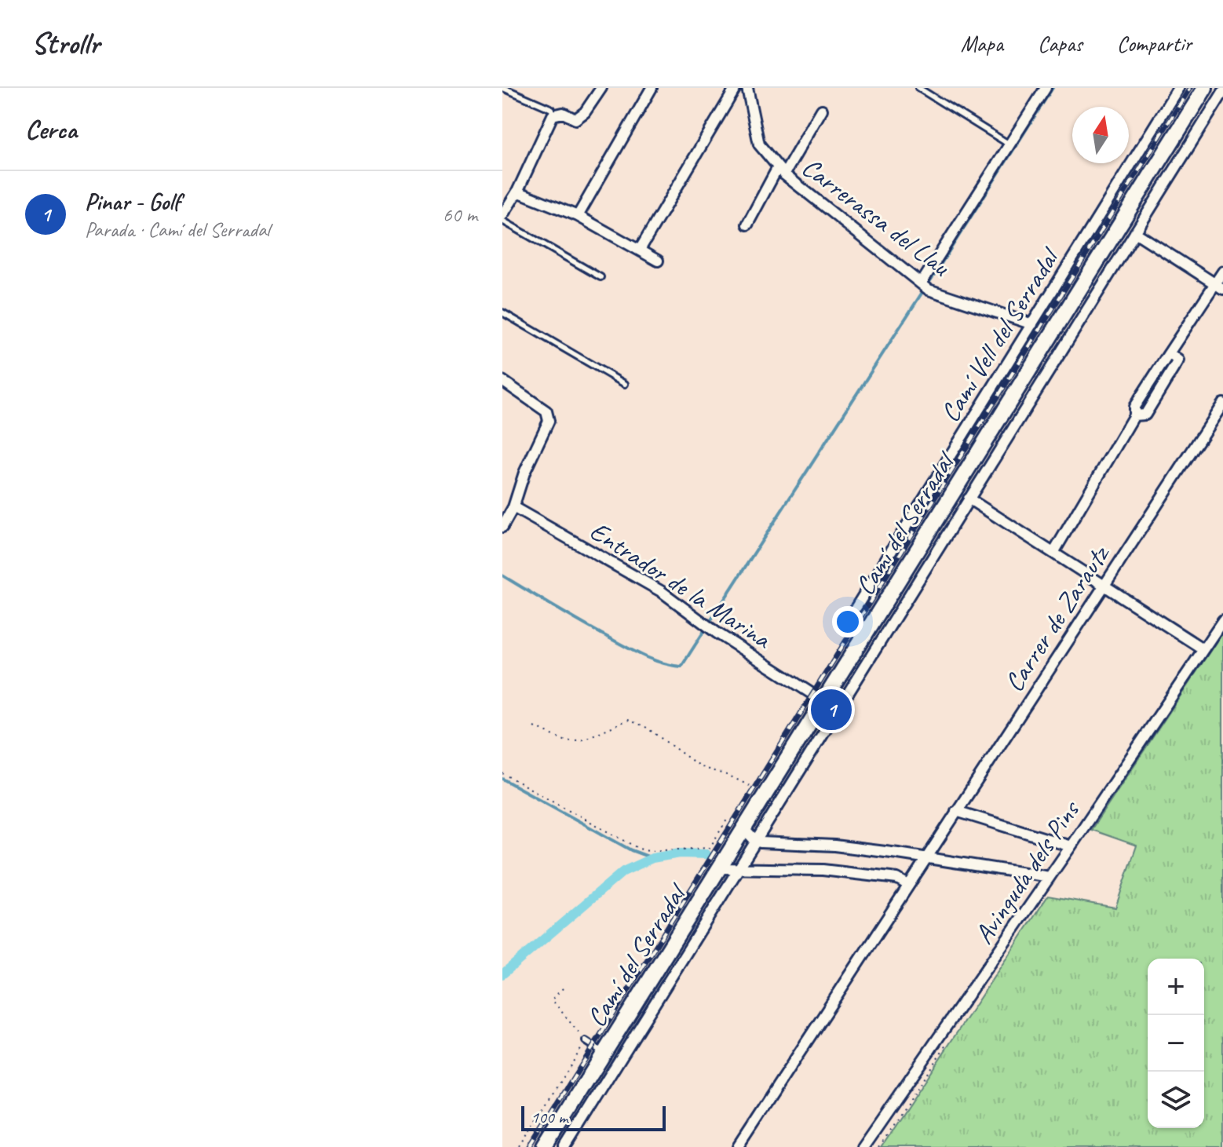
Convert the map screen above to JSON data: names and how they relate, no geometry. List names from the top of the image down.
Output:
{
  "streets": {
    "street": [
      "Carrerassa del Llau",
      "Camí Vell del Serradal",
      "Camí del Serradal",
      "Entrador de la Marina",
      "Carrer de Zarautz",
      "Avinguda dels Pins"
    ]
  },
  "crossings": [
    ["Carrerassa del Llau", "Camí Vell del Serradal"],
    ["Camí del Serradal", "Entrador de la Marina"]
  ],
  "scale_bar": "100 m",
  "north": "top",
  "page": {
    "header": "Strollr",
    "nav": ["Mapa", "Capas", "Compartir"],
    "heading": "Cerca",
    "list": [
      {
        "mark": "1",
        "name": "Pinar - Golf",
        "note": "Parada · Camí del Serradal",
        "value": "60 m"
      }
    ],
    "pins": "1",
    "map_buttons": ["+", "−"],
    "scale": "100 m"
  }
}
